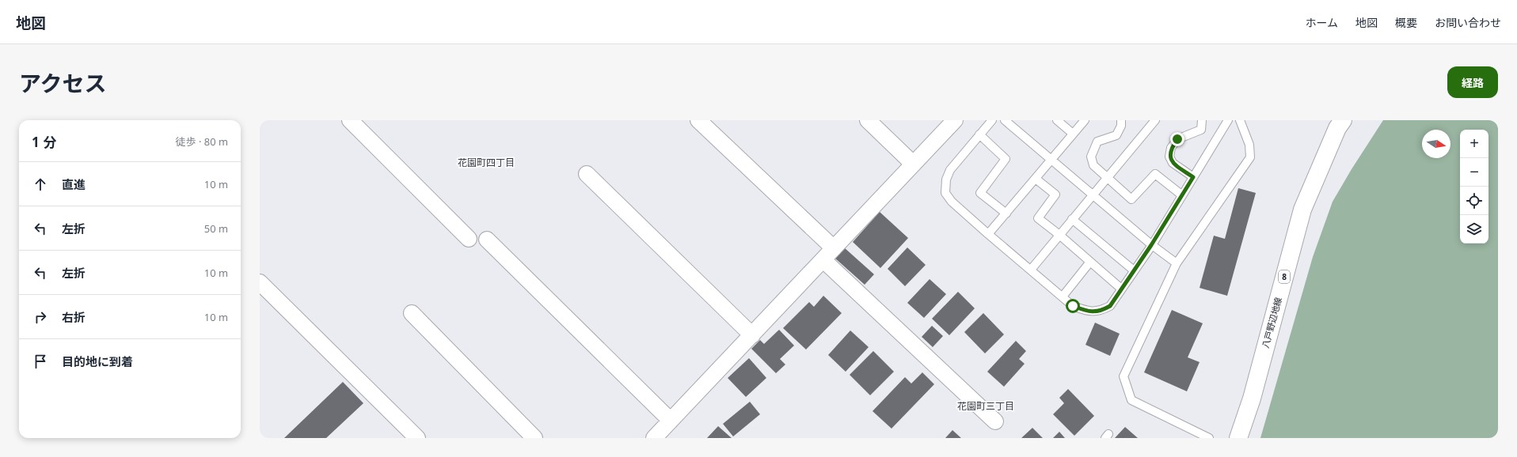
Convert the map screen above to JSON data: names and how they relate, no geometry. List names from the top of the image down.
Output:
{
  "streets": {
    "main road": ["8", "八戸野辺地線"]
  },
  "districts": ["花園町四丁目", "花園町三丁目"],
  "north": "right",
  "page": {
    "header": "地図",
    "nav": [
      "ホーム",
      "地図",
      "概要",
      "お問い合わせ"
    ],
    "title": "アクセス",
    "buttons": "経路",
    "heading": ["1 分", "徒歩 · 80 m"],
    "map_buttons": ["+", "−"],
    "list": [
      ["直進", "10 m"],
      ["左折", "50 m"],
      ["左折", "10 m"],
      ["右折", "10 m"],
      "目的地に到着"
    ]
  }
}
